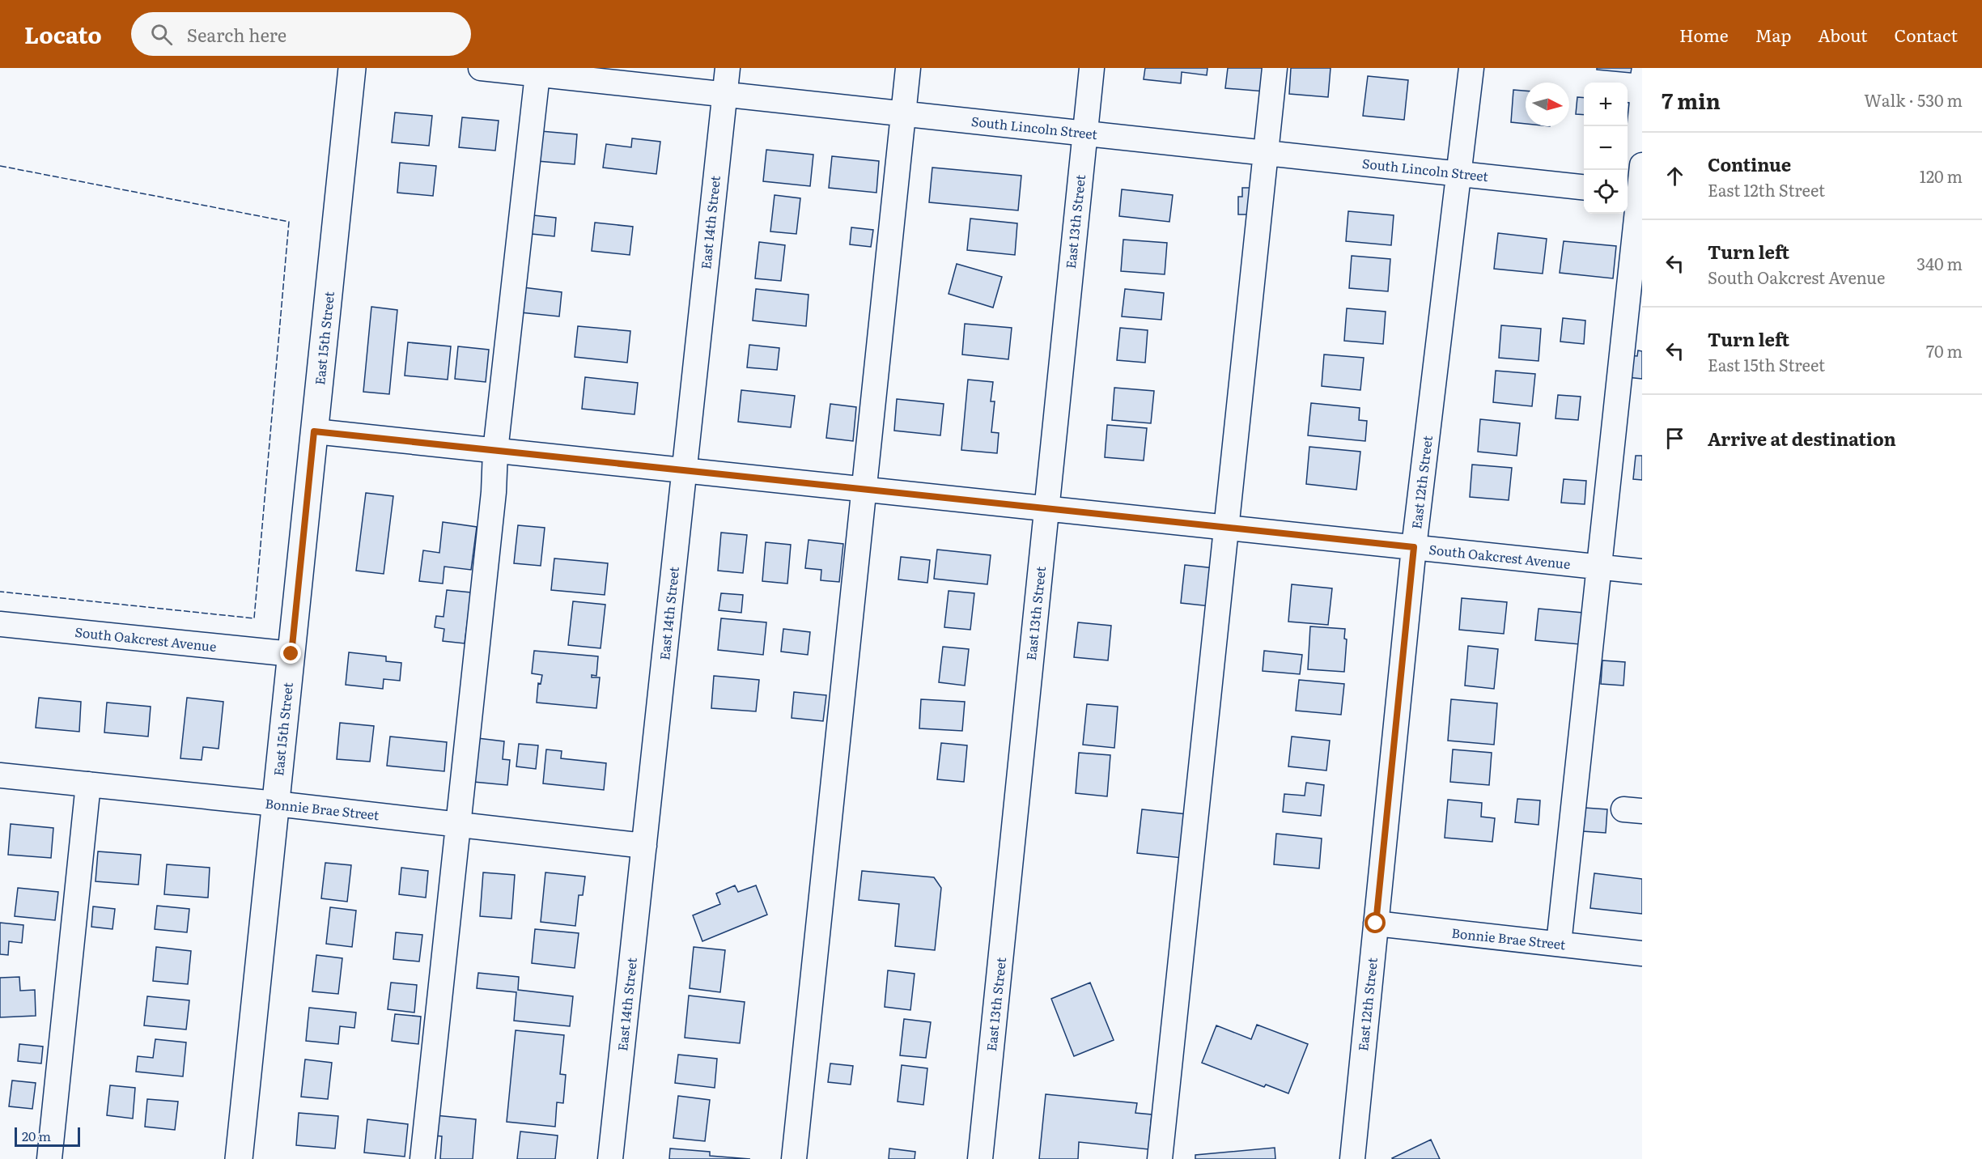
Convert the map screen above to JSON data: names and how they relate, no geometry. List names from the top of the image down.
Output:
{
  "streets": {
    "main road": ["East 15th Street"],
    "street": [
      "South Lincoln Street",
      "East 13th Street",
      "East 14th Street",
      "East 12th Street",
      "South Oakcrest Avenue",
      "Bonnie Brae Street"
    ]
  },
  "crossings": [
    ["South Lincoln Street", "East 13th Street"],
    ["South Lincoln Street", "East 14th Street"],
    ["South Lincoln Street", "East 12th Street"],
    ["East 13th Street", "South Oakcrest Avenue"],
    ["East 14th Street", "South Oakcrest Avenue"],
    ["East 14th Street", "Bonnie Brae Street"],
    ["East 15th Street", "South Oakcrest Avenue"],
    ["East 15th Street", "Bonnie Brae Street"],
    ["East 12th Street", "South Oakcrest Avenue"],
    ["East 12th Street", "Bonnie Brae Street"]
  ],
  "scale_bar": "20 m",
  "north": "right",
  "page": {
    "header": "Locato",
    "search": "Search here",
    "nav": [
      "Home",
      "Map",
      "About",
      "Contact"
    ],
    "heading": ["7 min", "Walk · 530 m"],
    "map_buttons": ["+", "−"],
    "list": [
      ["Continue", "East 12th Street", "120 m"],
      ["Turn left", "South Oakcrest Avenue", "340 m"],
      ["Turn left", "East 15th Street", "70 m"],
      "Arrive at destination"
    ],
    "scale": "20 m"
  }
}
